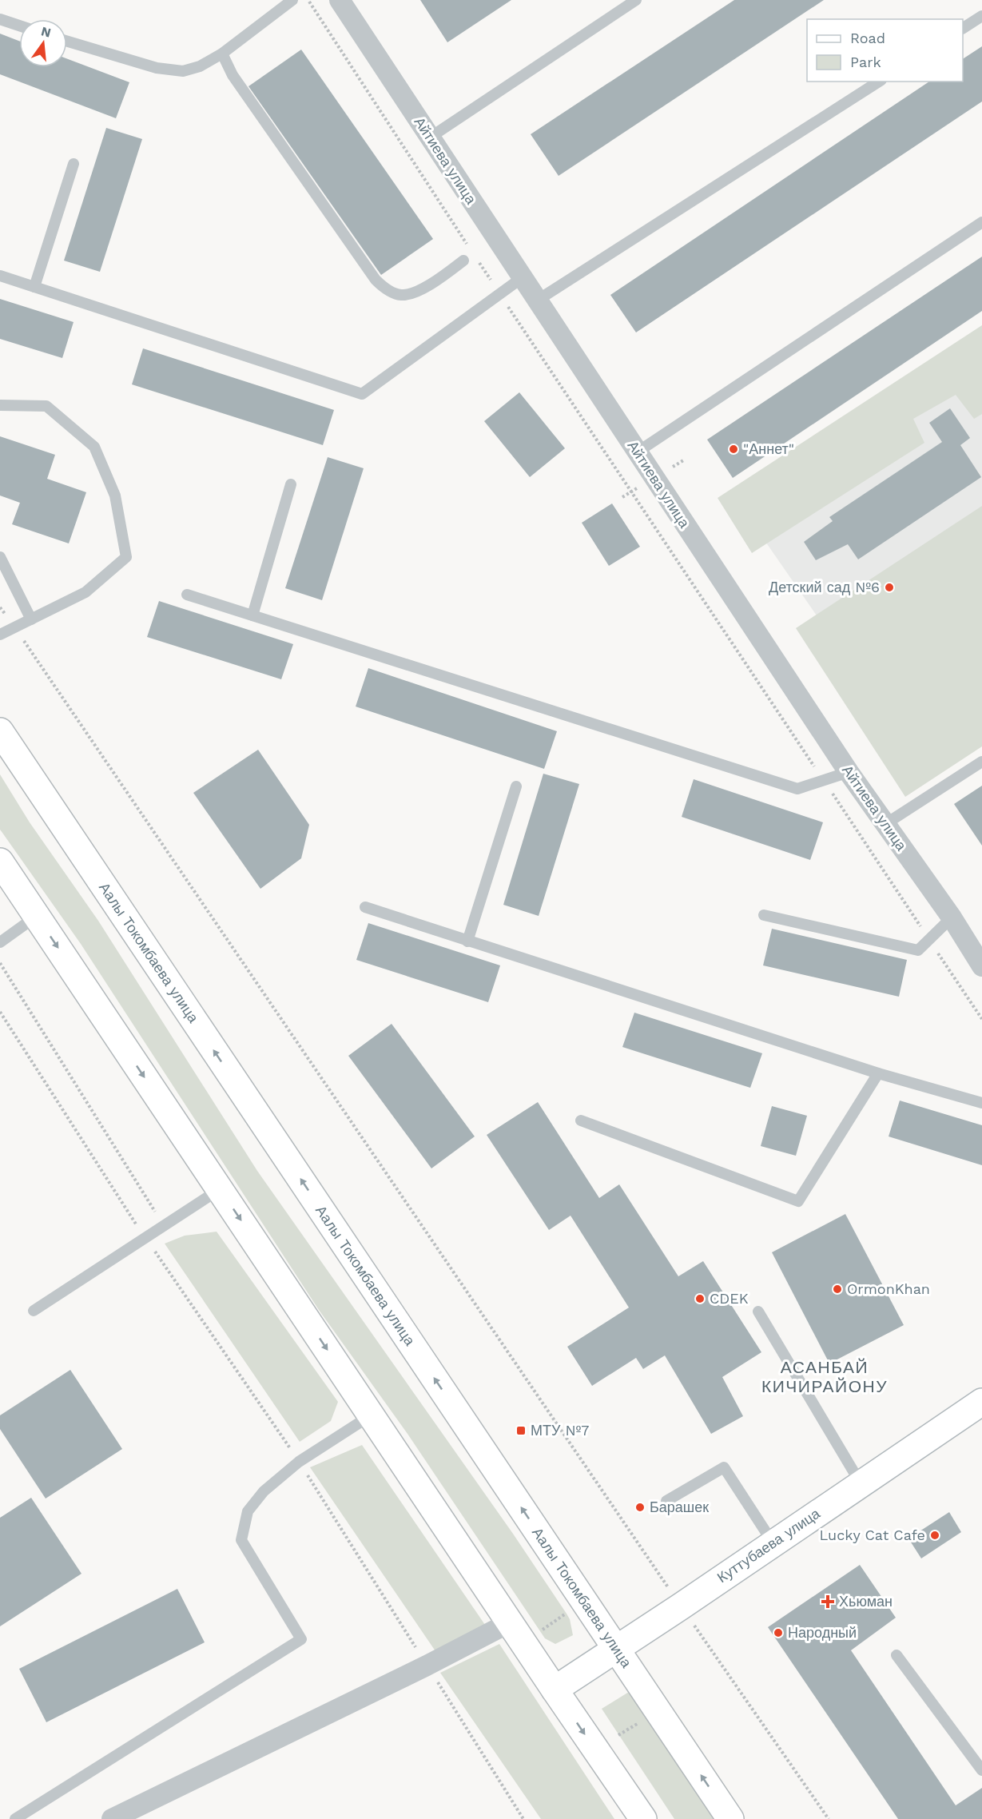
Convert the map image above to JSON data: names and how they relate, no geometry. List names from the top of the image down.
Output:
{
  "streets": {
    "main road": ["Аалы Токомбаева улица", "Куттубаева улица"],
    "street": ["Айтиева улица"]
  },
  "crossings": [
    ["Аалы Токомбаева улица", "Куттубаева улица"]
  ],
  "districts": ["АСАНБАЙ КИЧИРАЙОНУ"],
  "places": {
    "other": [
      "\"Аннет\"",
      "Детский сад №6",
      "OrmonKhan",
      "CDEK",
      "Барашек",
      "Lucky Cat Cafe",
      "Народный"
    ],
    "transit": ["МТУ №7"],
    "health": ["Хьюман"]
  },
  "legend": ["Road", "Park"],
  "north": "top"
}
